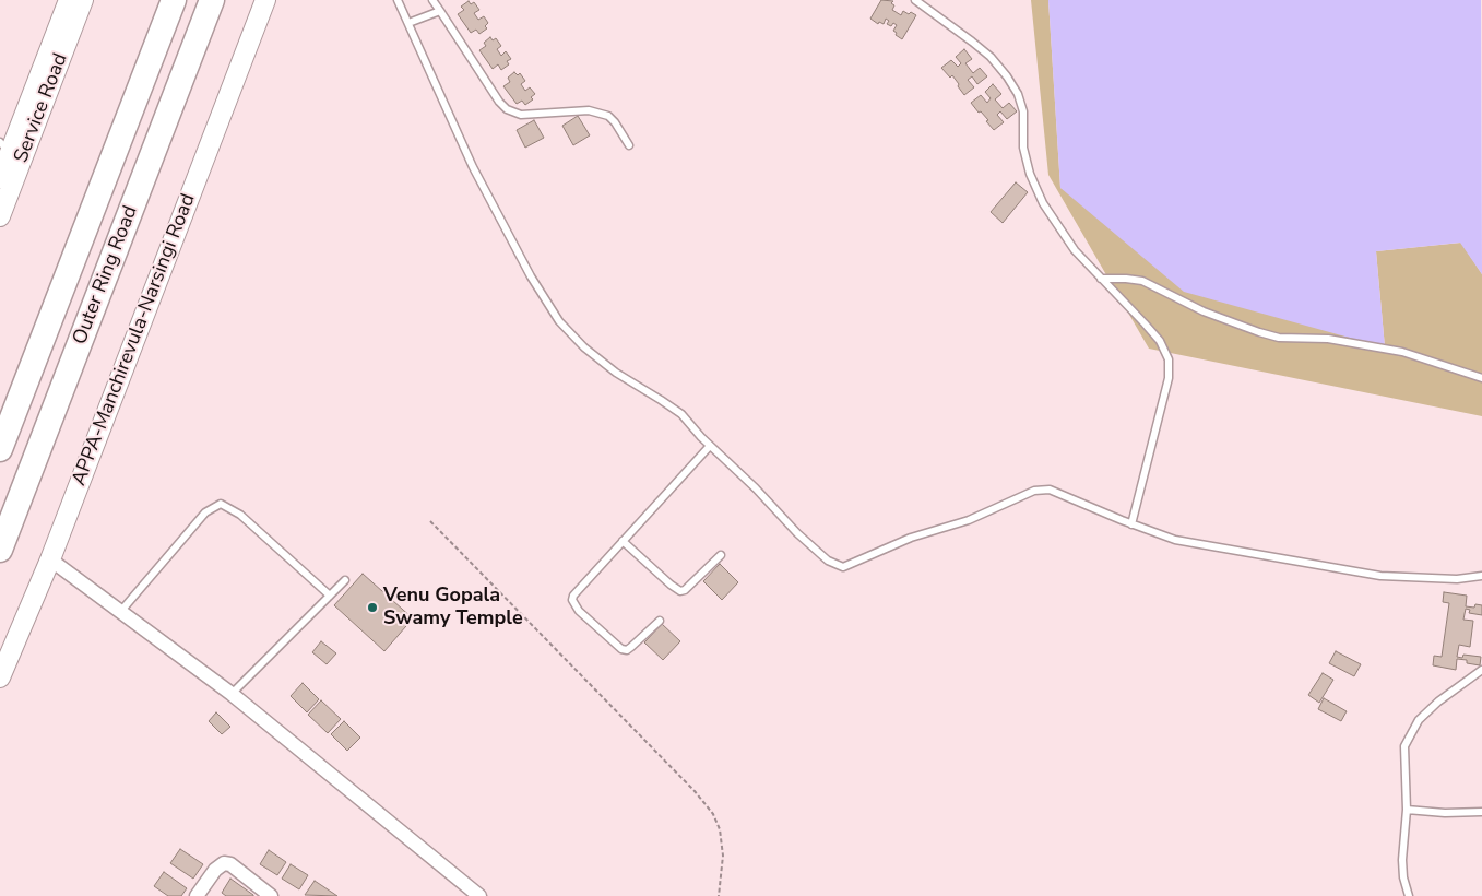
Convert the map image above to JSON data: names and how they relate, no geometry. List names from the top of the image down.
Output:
{
  "streets": {
    "highway": ["Outer Ring Road"],
    "main road": ["Service Road", "APPA-Manchirevula-Narsingi Road"]
  },
  "places": ["Venu Gopala Swamy Temple"]
}
